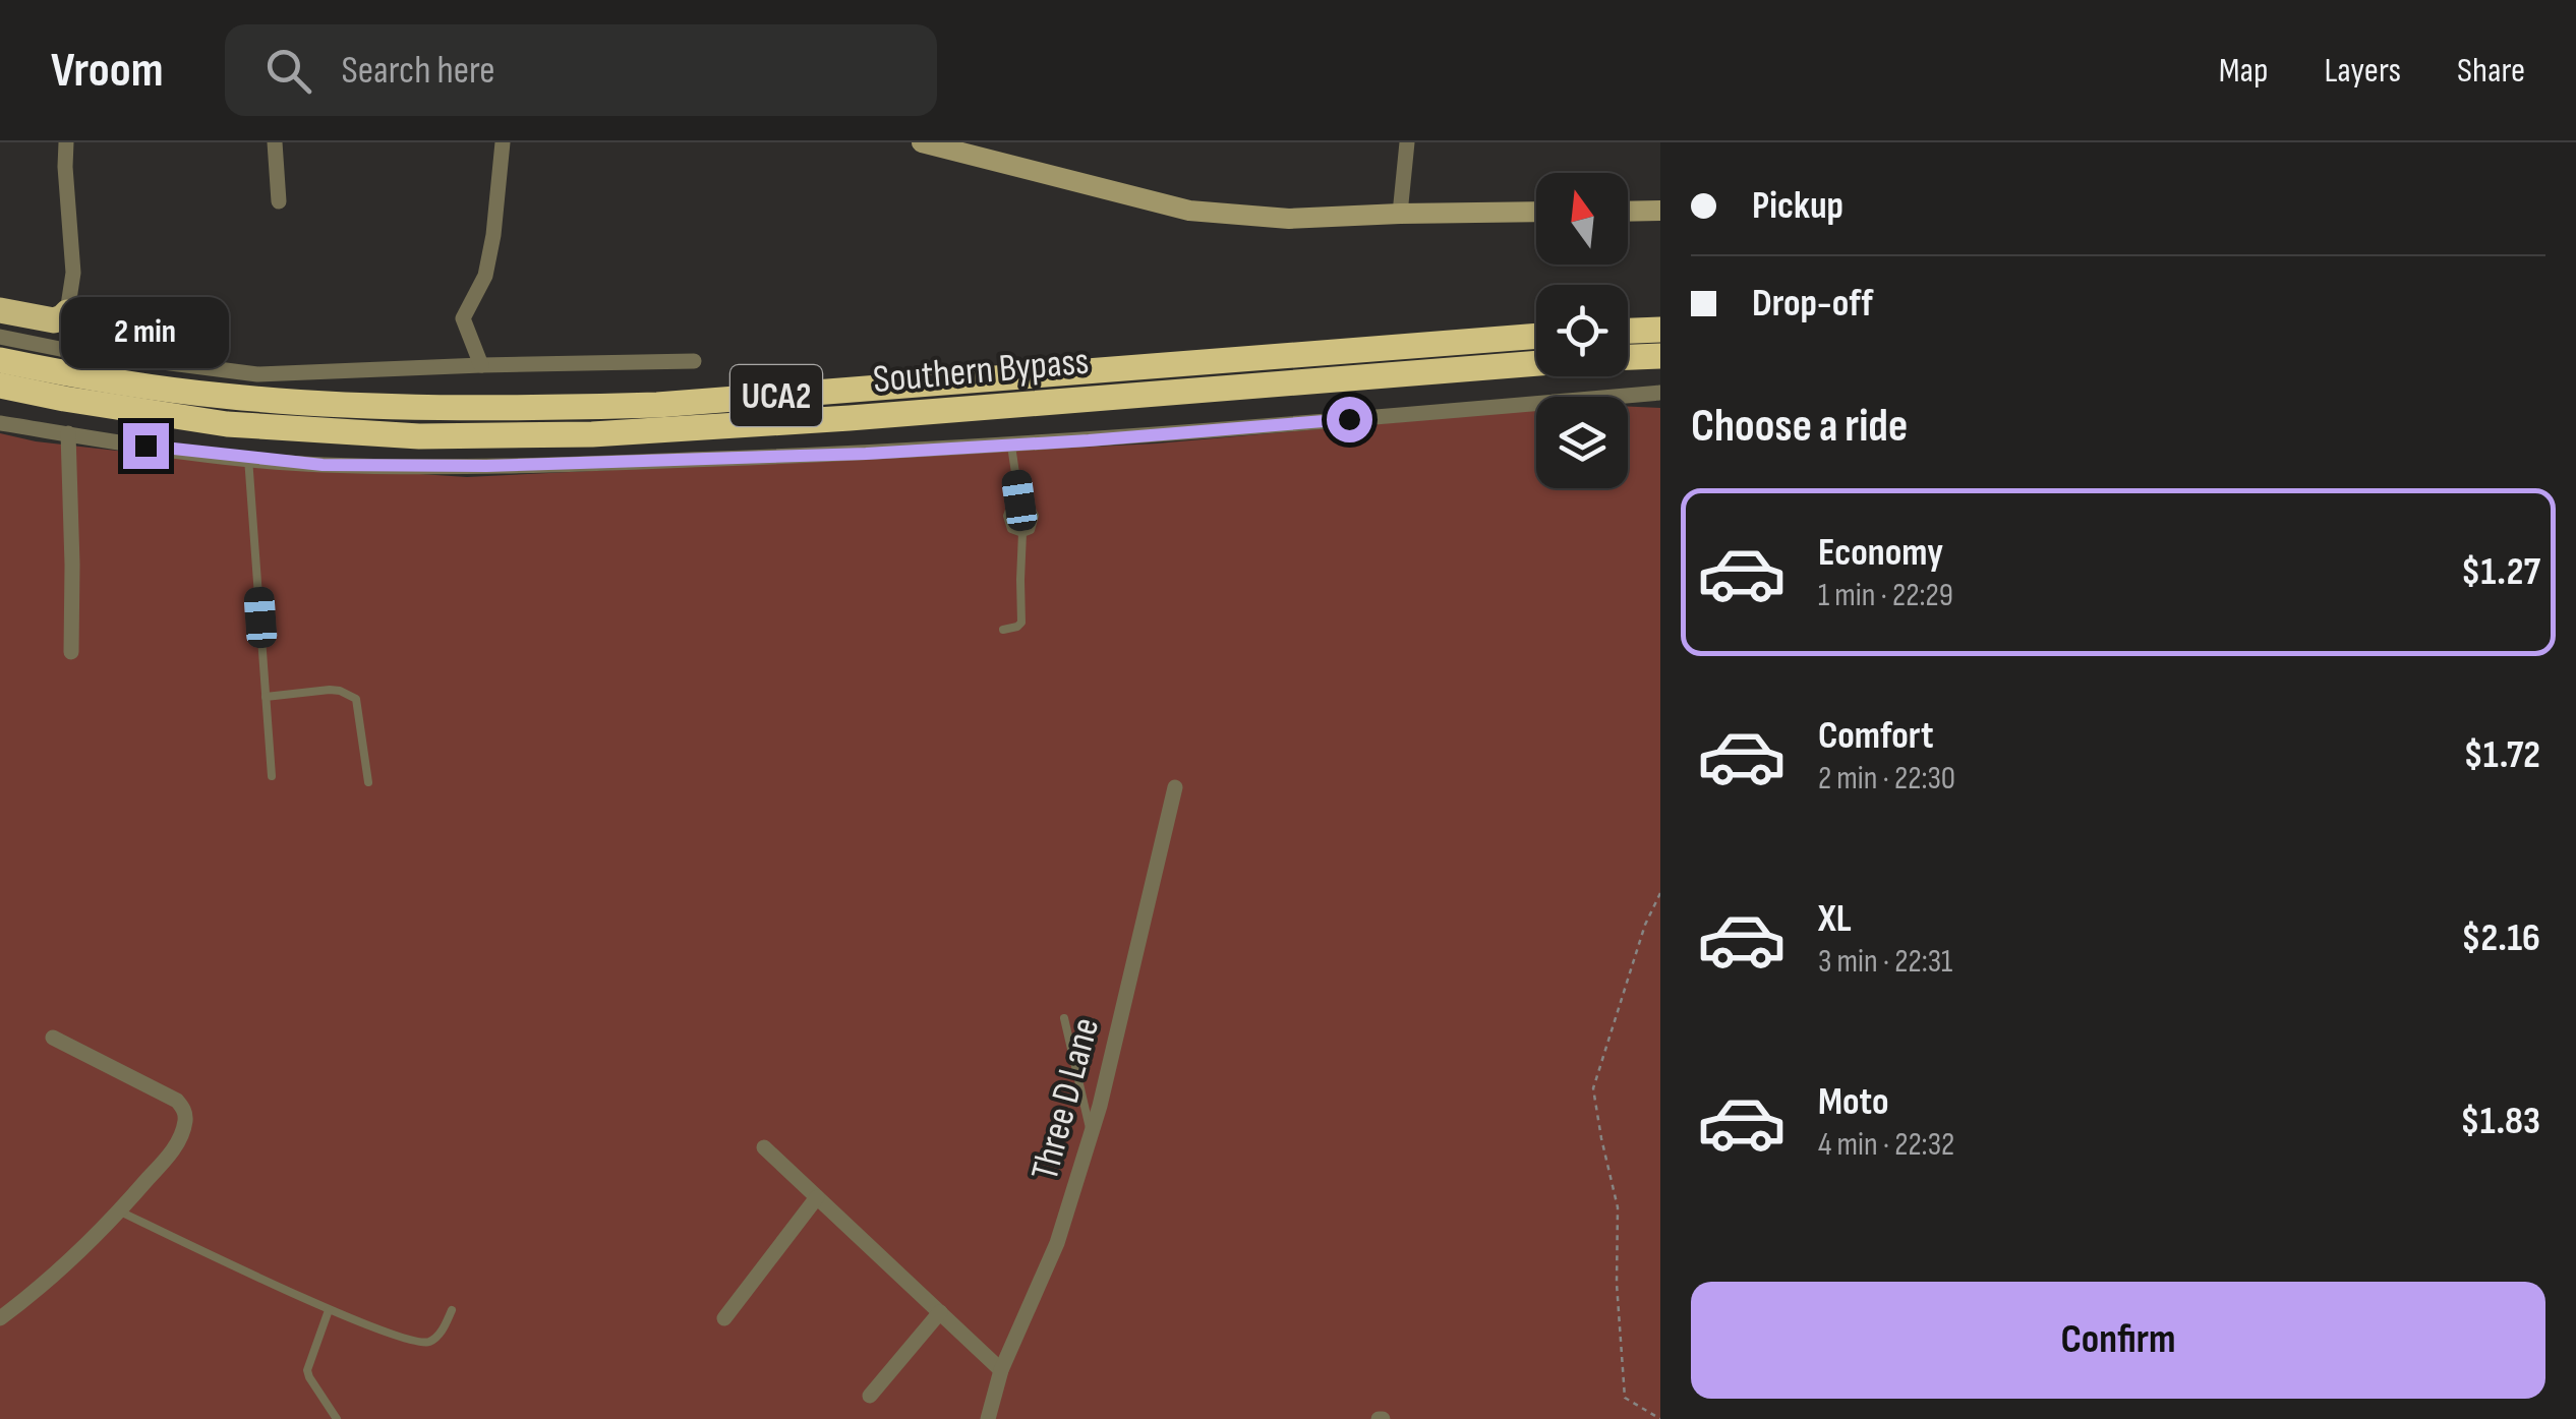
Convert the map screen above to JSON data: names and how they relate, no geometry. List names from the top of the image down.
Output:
{
  "streets": {
    "highway": ["Southern Bypass", "UCA2"],
    "street": ["Three D Lane"]
  },
  "north": "top",
  "page": {
    "header": "Vroom",
    "search": "Search here",
    "nav": ["Map", "Layers", "Share"],
    "banner": ["Pickup", "Drop-off"],
    "bubble": "2 min",
    "heading": "Choose a ride",
    "list": [
      {
        "name": "Economy",
        "note": "1 min · 22:29",
        "value": "$1.27"
      },
      {
        "name": "Comfort",
        "note": "2 min · 22:30",
        "value": "$1.72"
      },
      {
        "name": "XL",
        "note": "3 min · 22:31",
        "value": "$2.16"
      },
      {
        "name": "Moto",
        "note": "4 min · 22:32",
        "value": "$1.83"
      }
    ],
    "buttons": "Confirm"
  }
}
